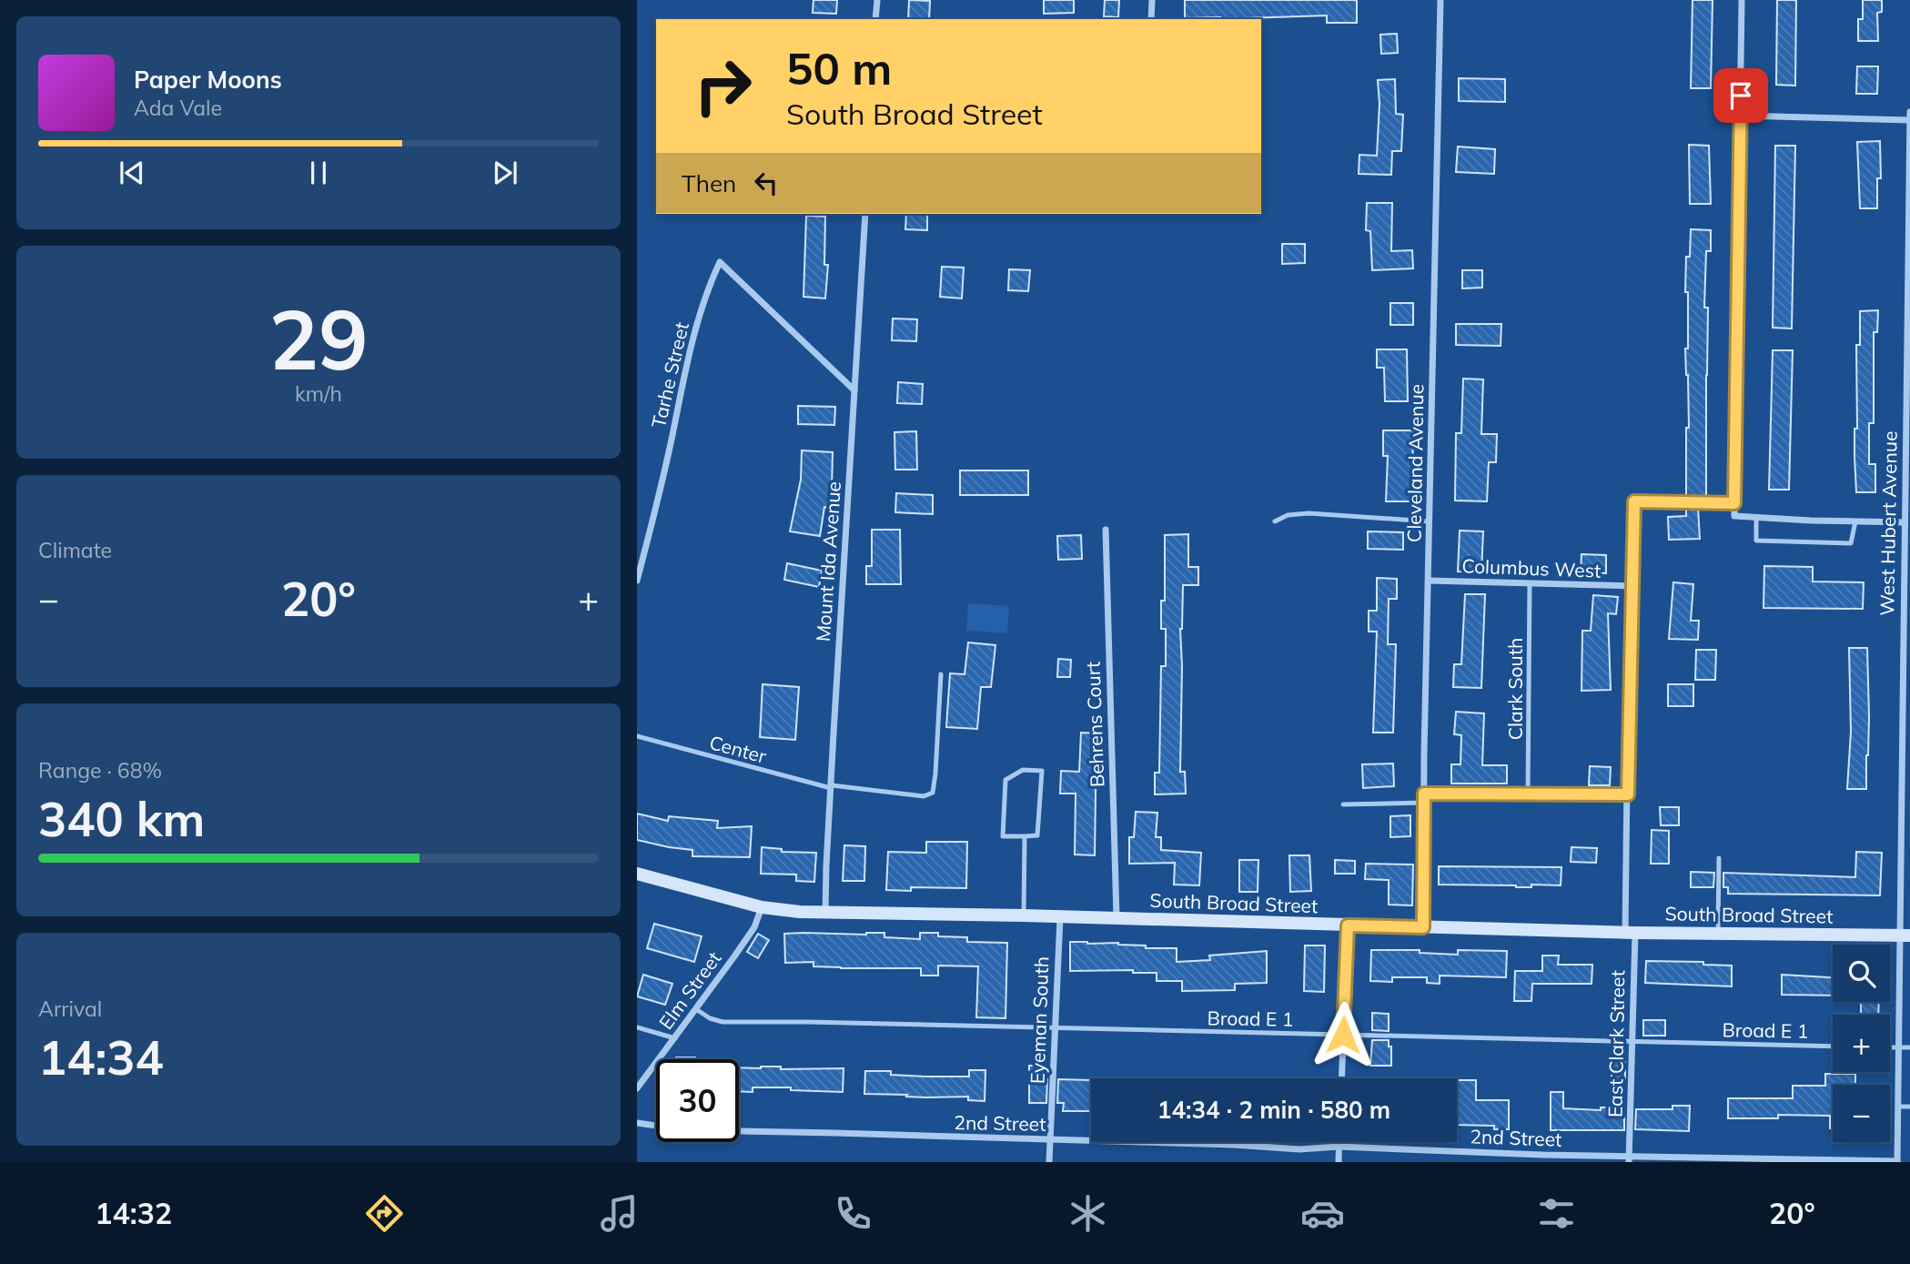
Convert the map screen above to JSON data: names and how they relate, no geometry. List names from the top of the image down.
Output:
{
  "streets": {
    "street": [
      "Tarhe Street",
      "Cleveland Avenue",
      "West Hubert Avenue",
      "Mount Ida Avenue",
      "Columbus West",
      "Behrens Court",
      "South Broad Street",
      "Elm Street",
      "Eyeman South",
      "East Clark Street",
      "2nd Street"
    ],
    "lane": ["Clark South", "Center", "Broad E 1"]
  },
  "crossings": [
    ["Tarhe Street", "Mount Ida Avenue"],
    ["Cleveland Avenue", "Columbus West"],
    ["Cleveland Avenue", "South Broad Street"],
    ["West Hubert Avenue", "South Broad Street"],
    ["West Hubert Avenue", "2nd Street"],
    ["Mount Ida Avenue", "Center"],
    ["Mount Ida Avenue", "South Broad Street"],
    ["Columbus West", "Clark South"],
    ["Columbus West", "East Clark Street"],
    ["Behrens Court", "South Broad Street"],
    ["South Broad Street", "Elm Street"],
    ["South Broad Street", "Eyeman South"],
    ["South Broad Street", "East Clark Street"],
    ["Elm Street", "Broad E 1"],
    ["Broad E 1", "Eyeman South"],
    ["Broad E 1", "East Clark Street"],
    ["Eyeman South", "2nd Street"],
    ["East Clark Street", "2nd Street"]
  ],
  "page": {
    "turn": ["50 m", "South Broad Street"],
    "song": ["Paper Moons", "Ada Vale"],
    "then": "Then",
    "tile": [
      ["29", "km/h"],
      "Climate",
      ["Range · 68%", "340 km"],
      ["Arrival", "14:34"]
    ],
    "heat": ["−", "20°", "+"],
    "map_buttons": ["+", "−"],
    "limit": "30",
    "trip": "14:34 · 2 min · 580 m",
    "tabs": ["14:32", "20°"]
  }
}
